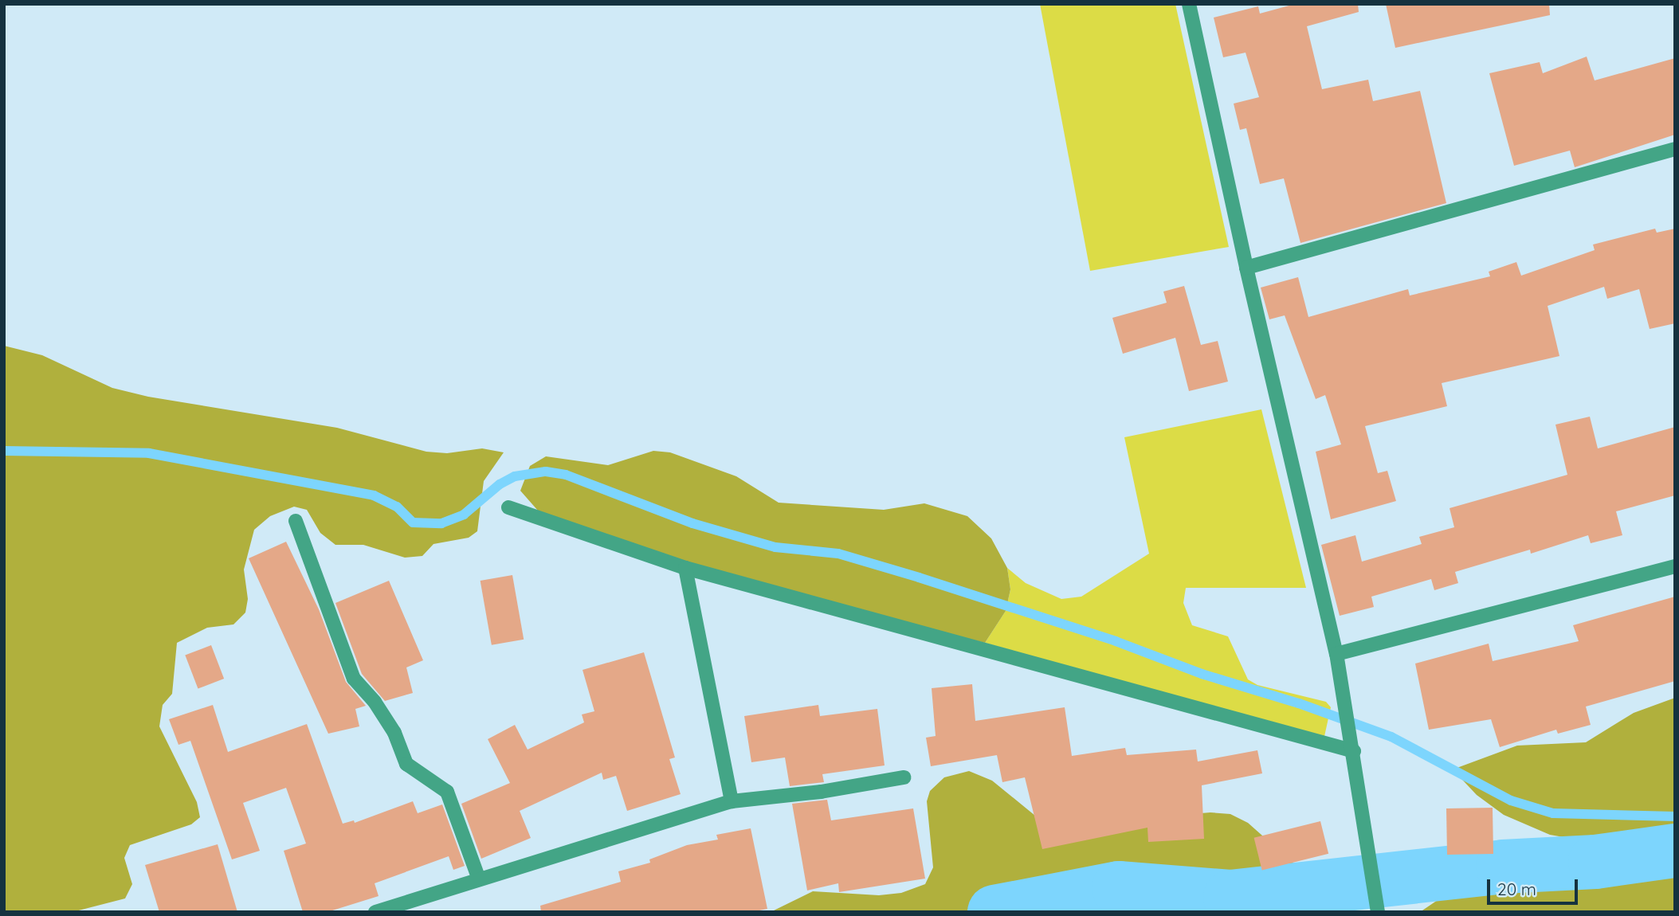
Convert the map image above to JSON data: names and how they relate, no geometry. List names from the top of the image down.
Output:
{
  "scale_bar": "20 m"
}
